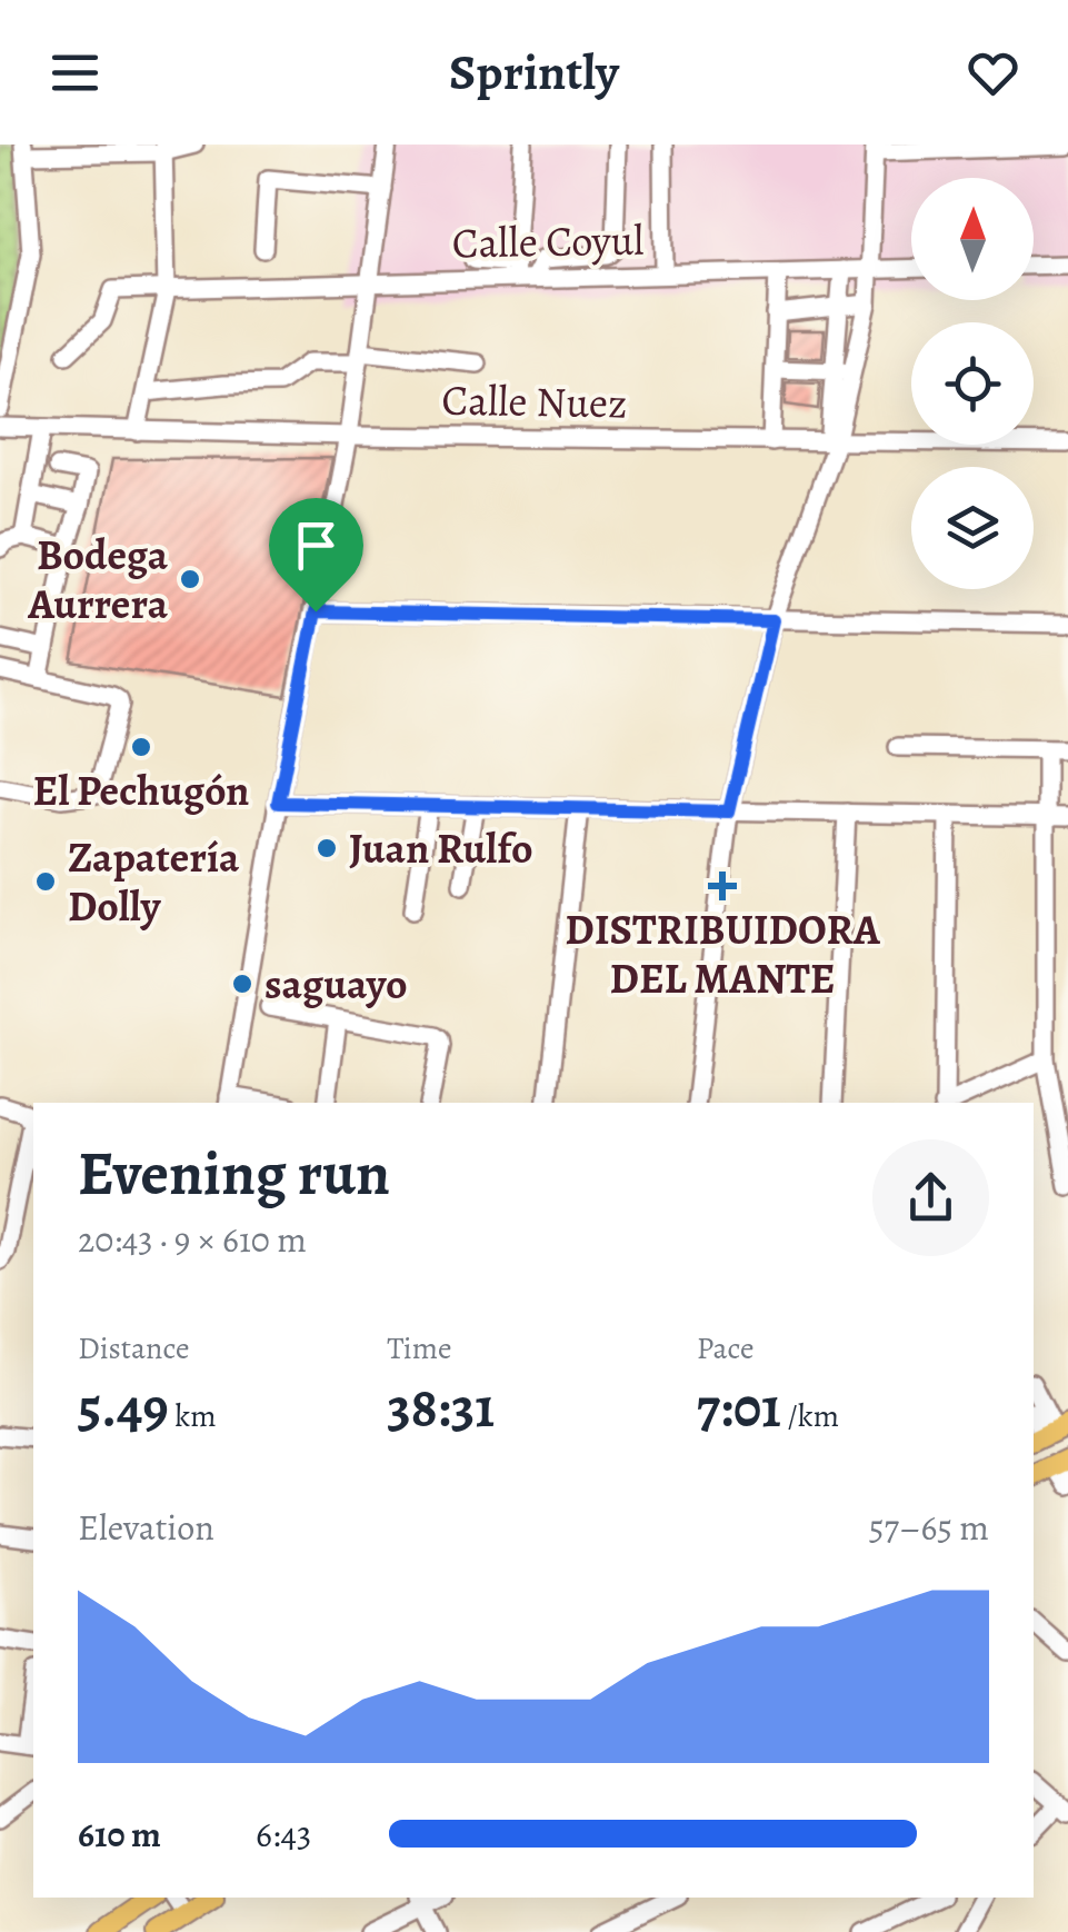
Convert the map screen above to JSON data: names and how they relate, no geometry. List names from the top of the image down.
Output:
{
  "streets": {
    "street": ["Calle Coyul", "Calle Nuez"]
  },
  "places": {
    "other": [
      "Bodega Aurrera",
      "El Pechugón",
      "Juan Rulfo",
      "Zapatería Dolly",
      "saguayo"
    ],
    "health": ["DISTRIBUIDORA DEL MANTE"]
  },
  "north": "top",
  "page": {
    "header": "Sprintly",
    "heading": ["Evening run", "20:43 · 9 × 610 m"],
    "stats": [
      ["Distance", "5.49 km"],
      ["Time", "38:31"],
      ["Pace", "7:01 /km"]
    ],
    "chart": ["Elevation", "57–65 m"],
    "list": [
      {
        "name": "610 m",
        "note": "6:43"
      }
    ]
  }
}
